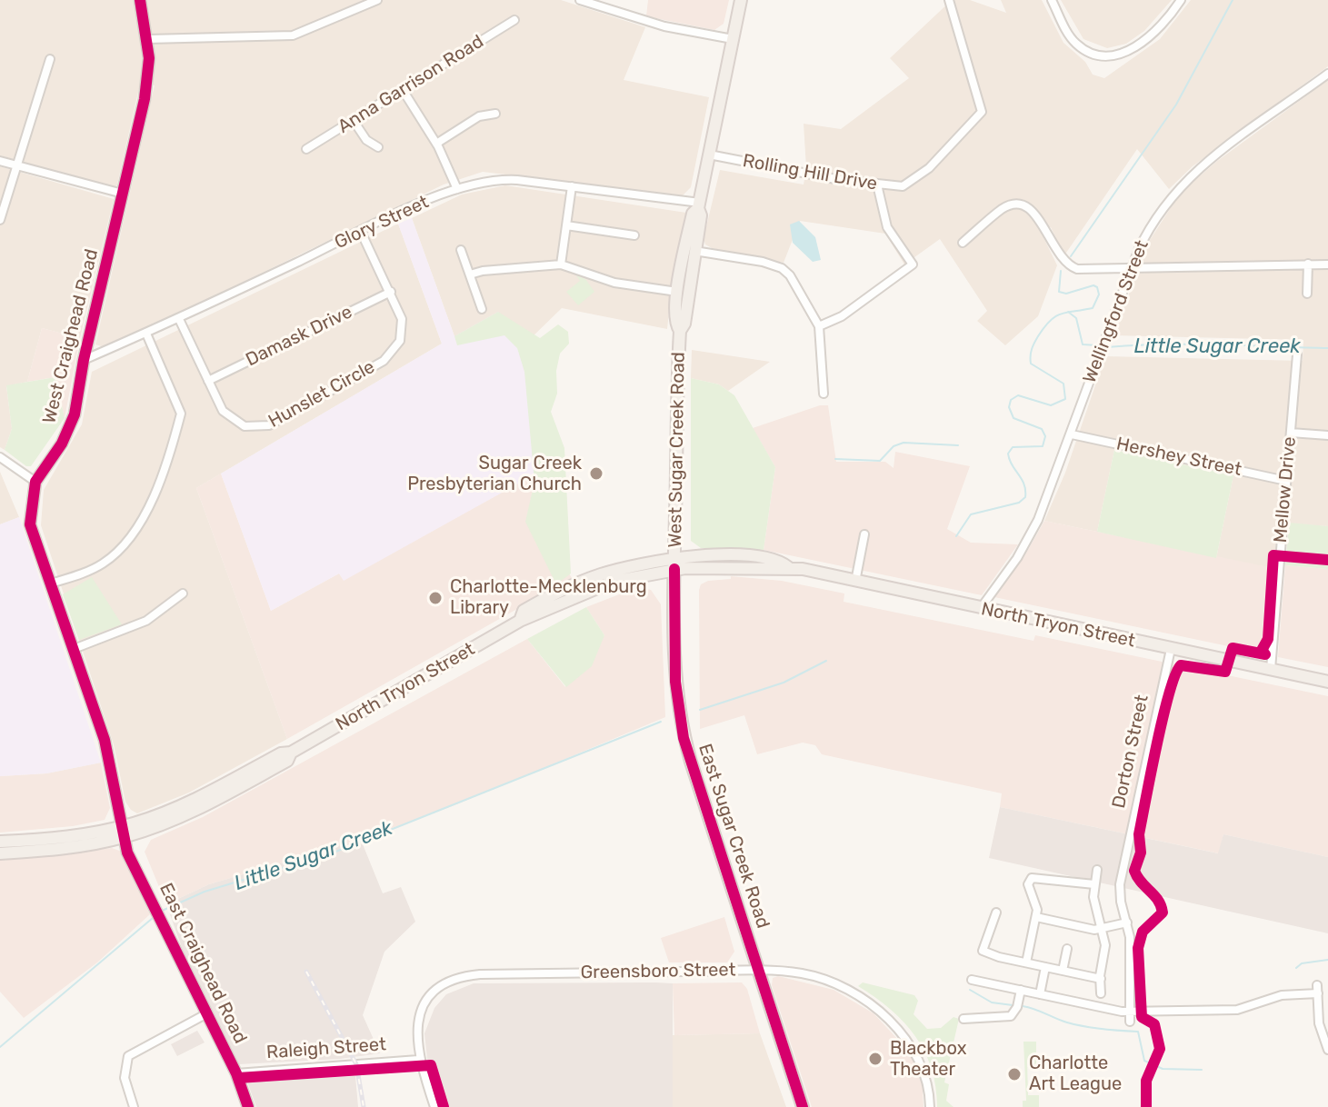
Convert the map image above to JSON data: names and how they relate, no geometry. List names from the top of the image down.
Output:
{
  "streets": {
    "main road": ["West Sugar Creek Road", "North Tryon Street", "East Sugar Creek Road"],
    "street": [
      "Anna Garrison Road",
      "Rolling Hill Drive",
      "Glory Street",
      "Wellingford Street",
      "West Craighead Road",
      "Damask Drive",
      "Hunslet Circle",
      "Hershey Street",
      "Mellow Drive",
      "Dorton Street",
      "East Craighead Road",
      "Greensboro Street",
      "Raleigh Street"
    ]
  },
  "crossings": [
    ["Rolling Hill Drive", "West Sugar Creek Road"],
    ["Glory Street", "West Craighead Road"],
    ["Glory Street", "Hunslet Circle"],
    ["Glory Street", "West Sugar Creek Road"],
    ["Wellingford Street", "Hershey Street"],
    ["Wellingford Street", "North Tryon Street"],
    ["West Craighead Road", "North Tryon Street"],
    ["West Craighead Road", "East Craighead Road"],
    ["Damask Drive", "Hunslet Circle"],
    ["West Sugar Creek Road", "North Tryon Street"],
    ["West Sugar Creek Road", "East Sugar Creek Road"],
    ["Hershey Street", "Mellow Drive"],
    ["Mellow Drive", "North Tryon Street"],
    ["North Tryon Street", "Dorton Street"],
    ["North Tryon Street", "East Sugar Creek Road"],
    ["North Tryon Street", "East Craighead Road"],
    ["East Sugar Creek Road", "Greensboro Street"],
    ["East Craighead Road", "Raleigh Street"],
    ["Greensboro Street", "Raleigh Street"]
  ],
  "water": ["Little Sugar Creek"],
  "places": [
    "Sugar Creek Presbyterian Church",
    "Charlotte-Mecklenburg Library",
    "Blackbox Theater",
    "Charlotte Art League"
  ]
}
